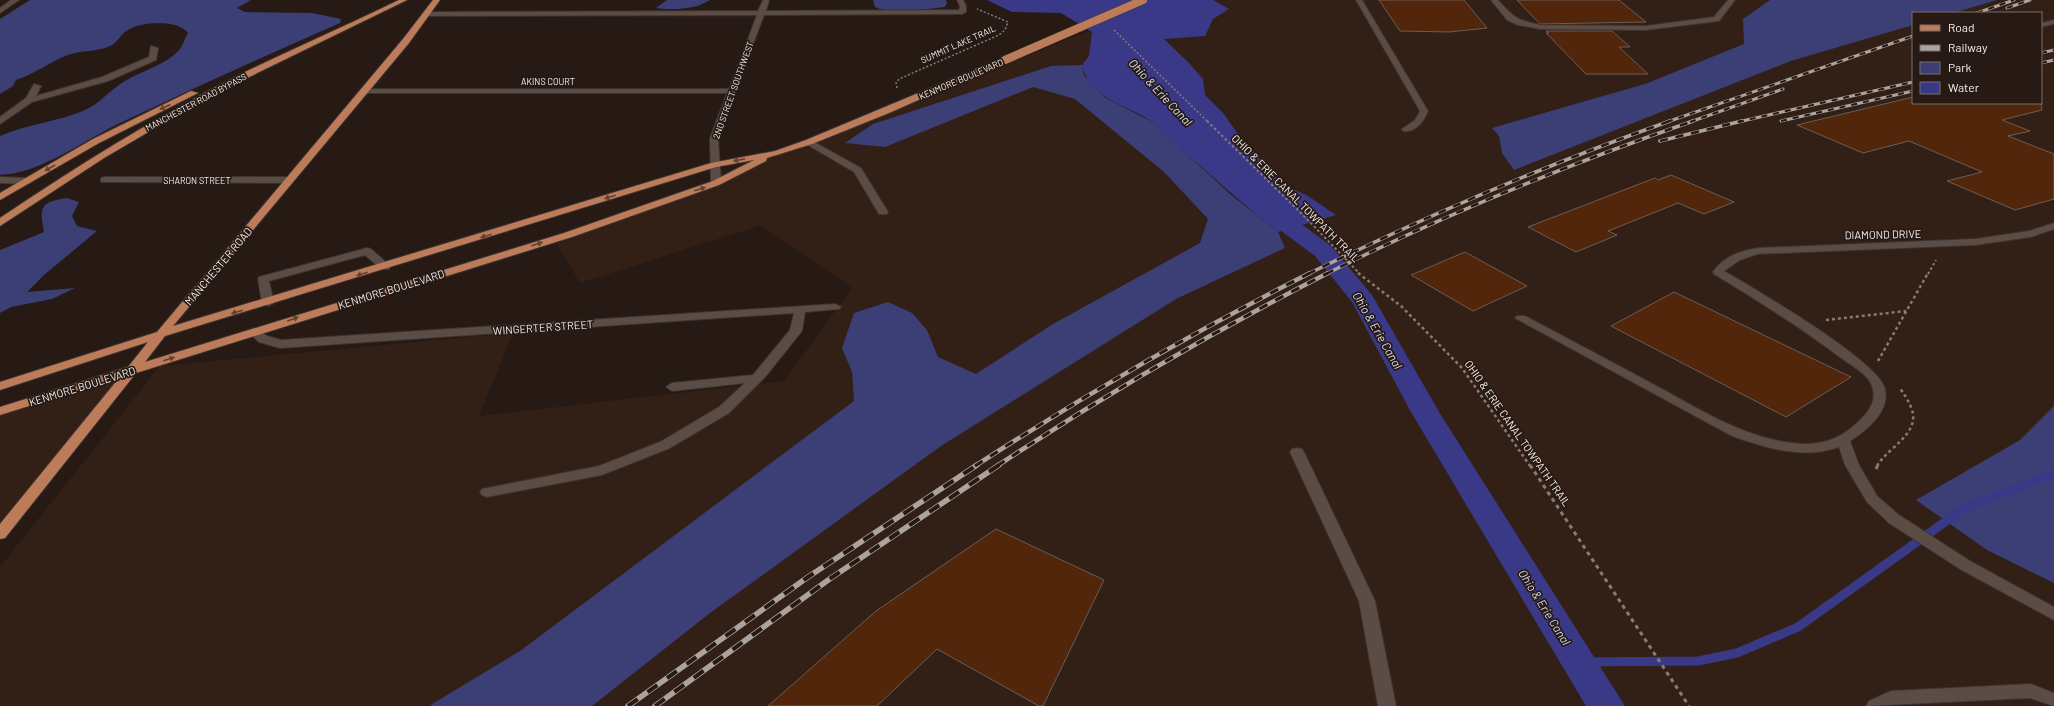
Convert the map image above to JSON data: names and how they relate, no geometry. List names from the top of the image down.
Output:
{
  "streets": {
    "main road": ["KENMORE BOULEVARD", "MANCHESTER ROAD BYPASS", "MANCHESTER ROAD"],
    "street": [
      "AKINS COURT",
      "2ND STREET SOUTHWEST",
      "SHARON STREET",
      "DIAMOND DRIVE",
      "WINGERTER STREET"
    ],
    "path": ["SUMMIT LAKE TRAIL", "OHIO & ERIE CANAL TOWPATH TRAIL"]
  },
  "crossings": [
    ["KENMORE BOULEVARD", "2ND STREET SOUTHWEST"],
    ["KENMORE BOULEVARD", "MANCHESTER ROAD"],
    ["KENMORE BOULEVARD", "WINGERTER STREET"],
    ["AKINS COURT", "2ND STREET SOUTHWEST"],
    ["AKINS COURT", "MANCHESTER ROAD"],
    ["SHARON STREET", "MANCHESTER ROAD"]
  ],
  "water": ["Ohio & Erie Canal"],
  "legend": [
    "Road",
    "Railway",
    "Park",
    "Water"
  ]
}
